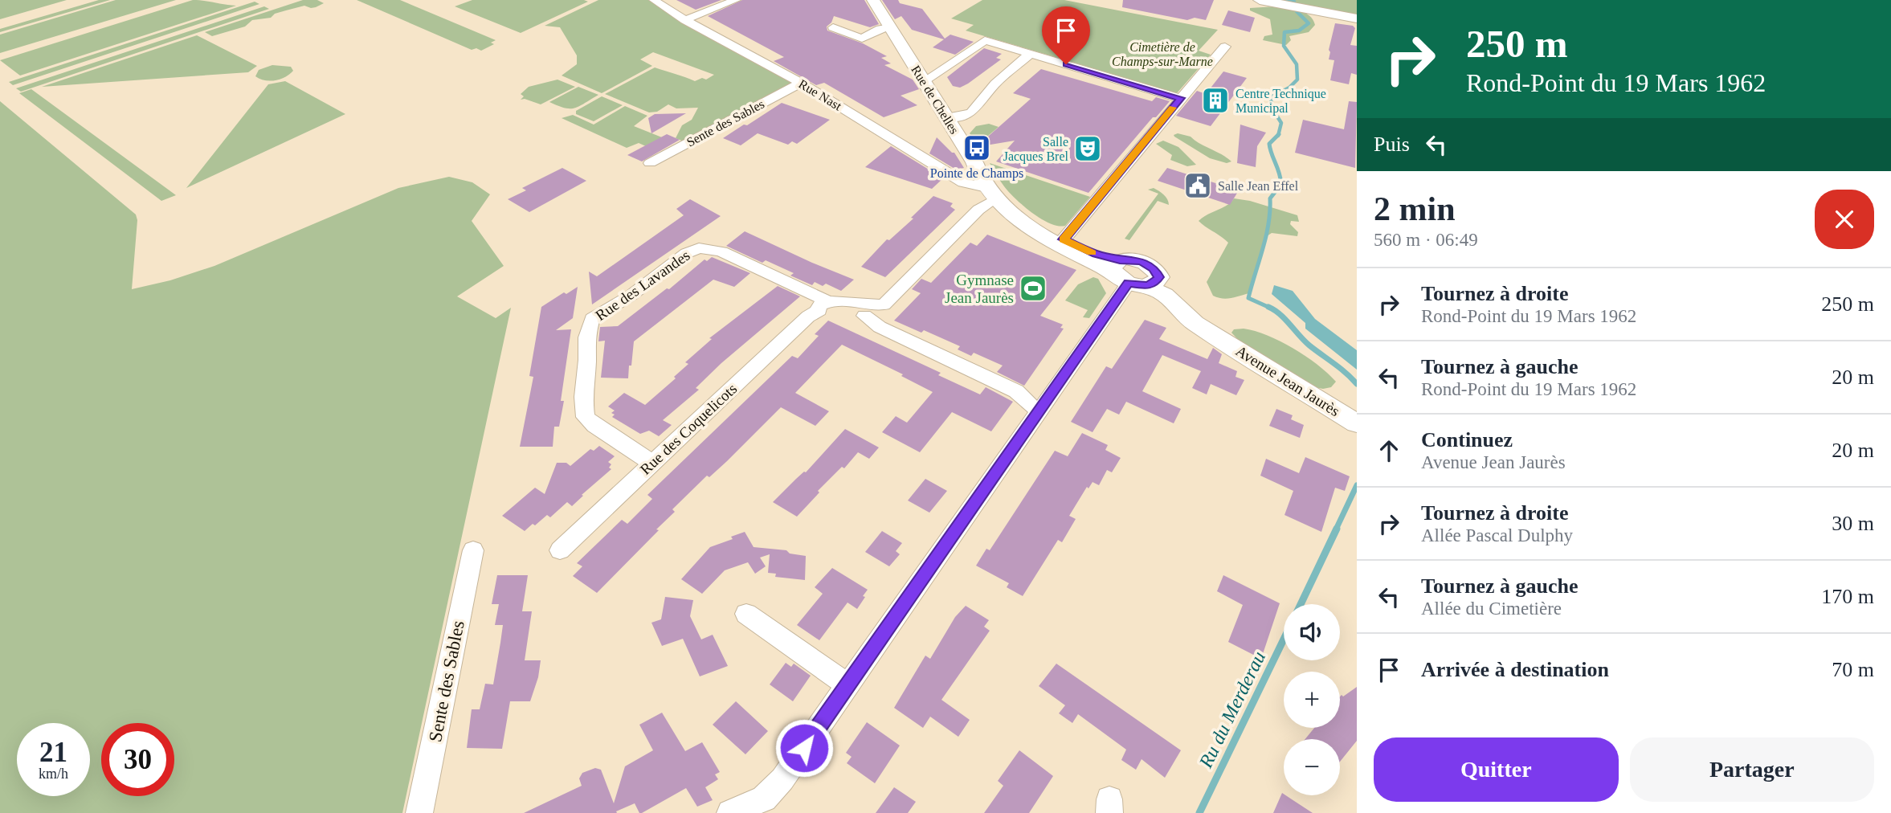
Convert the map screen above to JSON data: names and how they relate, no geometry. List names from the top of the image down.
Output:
{
  "streets": {
    "main road": ["Rue de Chelles", "Avenue Jean Jaurès"],
    "street": [
      "Rue Nast",
      "Sente des Sables",
      "Rue des Lavandes",
      "Rue des Coquelicots"
    ]
  },
  "crossings": [
    ["Rue Nast", "Rue de Chelles"],
    ["Rue Nast", "Sente des Sables"],
    ["Rue Nast", "Avenue Jean Jaurès"],
    ["Rue de Chelles", "Avenue Jean Jaurès"],
    ["Rue des Lavandes", "Rue des Coquelicots"]
  ],
  "water": ["Ru du Merderau"],
  "parks": ["Cimetière de Champs-sur-Marne"],
  "places": {
    "building": ["Centre Technique Municipal"],
    "bus stop": ["Pointe de Champs"],
    "theatre": ["Salle Jacques Brel"],
    "public building": ["Salle Jean Effel"],
    "sports": ["Gymnase Jean Jaurès"]
  },
  "page": {
    "turn": ["250 m", "Rond-Point du 19 Mars 1962"],
    "then": "Puis",
    "heading": ["2 min", "560 m · 06:49"],
    "list": [
      {
        "name": "Tournez à droite",
        "note": "Rond-Point du 19 Mars 1962",
        "value": "250 m"
      },
      {
        "name": "Tournez à gauche",
        "note": "Rond-Point du 19 Mars 1962",
        "value": "20 m"
      },
      {
        "name": "Continuez",
        "note": "Avenue Jean Jaurès",
        "value": "20 m"
      },
      {
        "name": "Tournez à droite",
        "note": "Allée Pascal Dulphy",
        "value": "30 m"
      },
      {
        "name": "Tournez à gauche",
        "note": "Allée du Cimetière",
        "value": "170 m"
      },
      {
        "name": "Arrivée à destination",
        "value": "70 m"
      }
    ],
    "map_buttons": ["+", "−"],
    "speed": "21 km/h",
    "limit": "30",
    "buttons": ["Quitter", "Partager"]
  }
}
